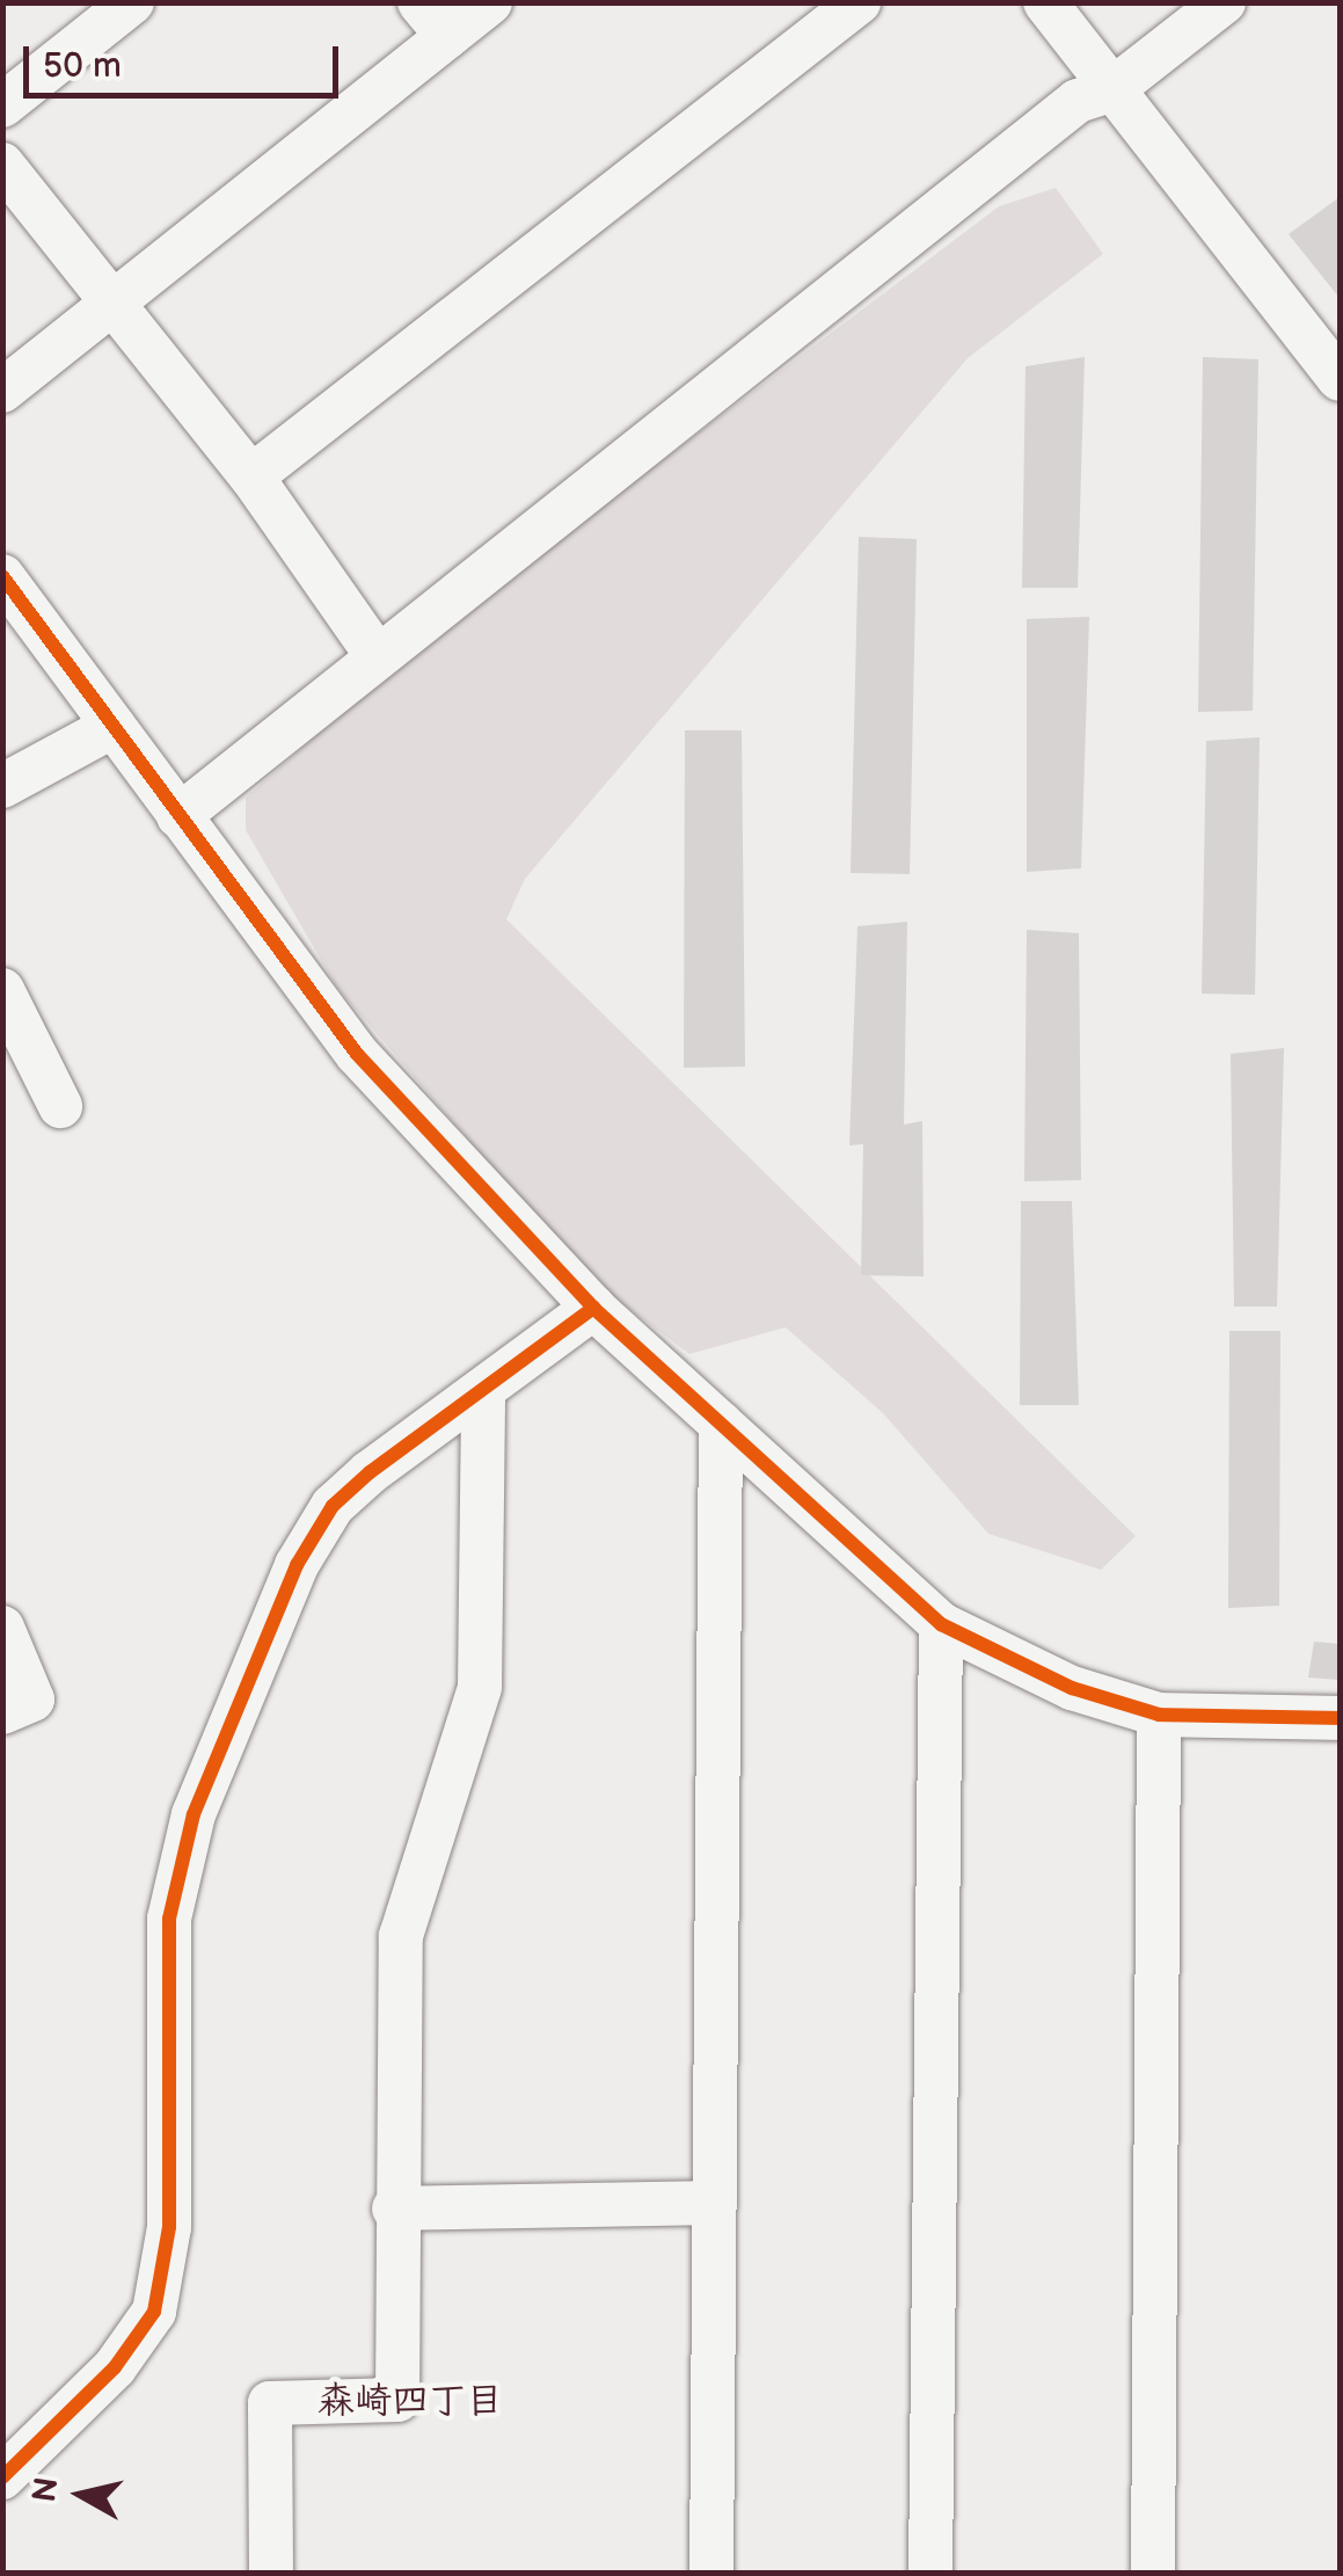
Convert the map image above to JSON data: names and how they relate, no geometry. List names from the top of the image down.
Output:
{
  "districts": ["森崎四丁目"],
  "scale_bar": "50 m",
  "north": "left"
}
